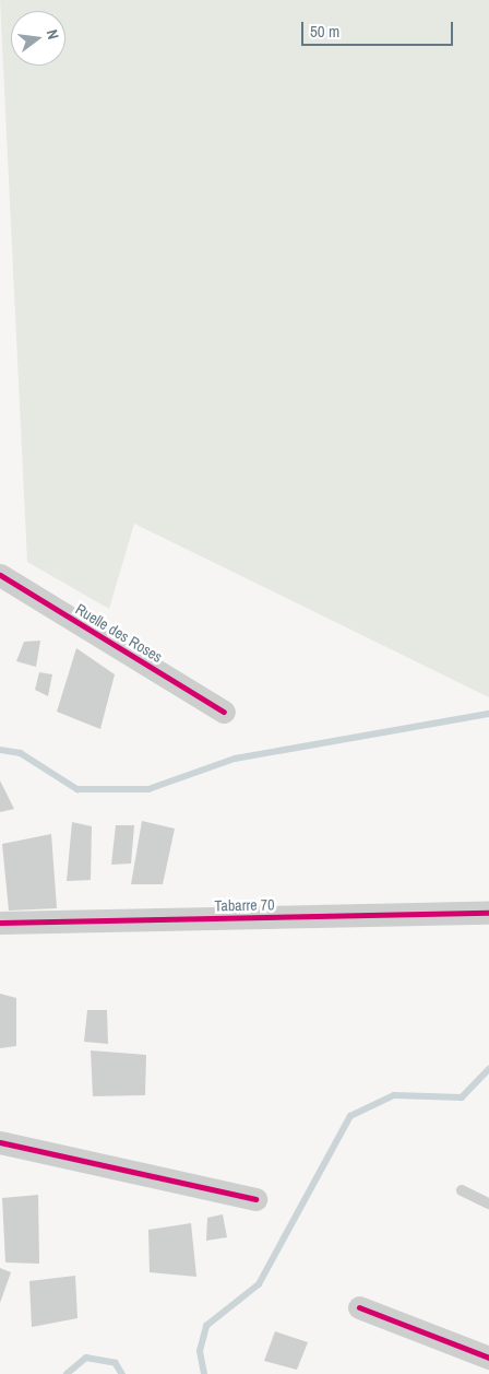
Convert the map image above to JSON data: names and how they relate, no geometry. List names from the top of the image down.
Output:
{
  "streets": {
    "street": ["Ruelle des Roses", "Tabarre 70"]
  },
  "scale_bar": "50 m",
  "north": "right"
}
